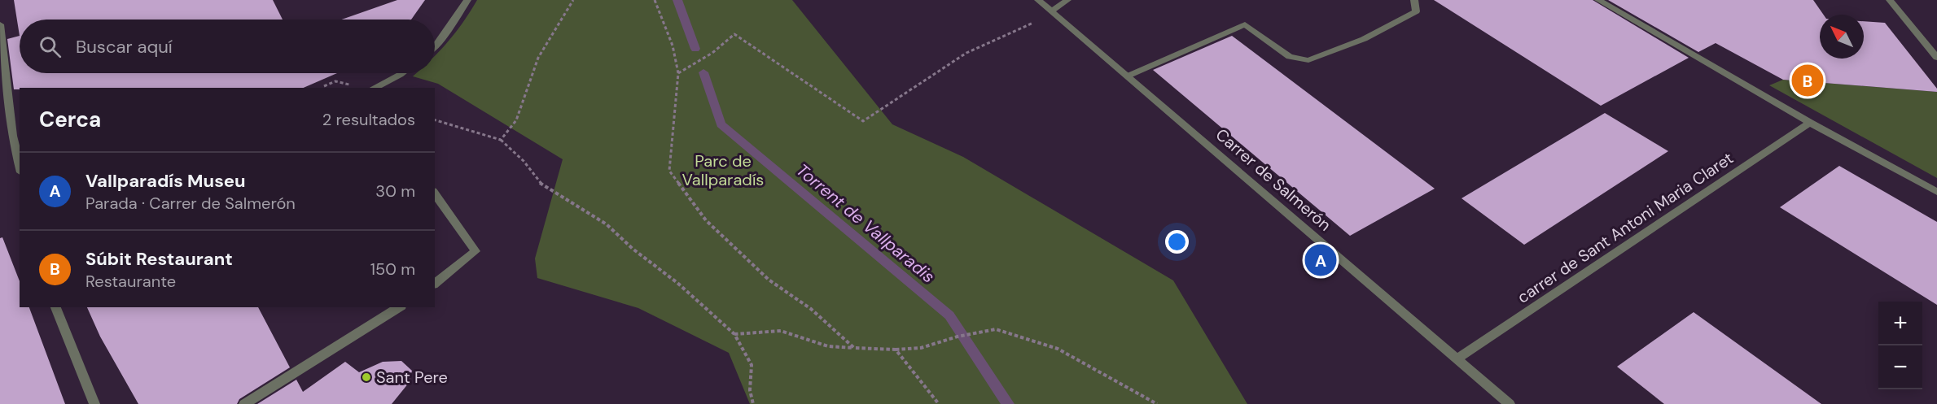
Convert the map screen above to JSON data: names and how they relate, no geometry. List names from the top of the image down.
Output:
{
  "streets": {
    "street": ["Carrer de Salmerón", "carrer de Sant Antoni Maria Claret"]
  },
  "crossings": [
    ["Carrer de Salmerón", "carrer de Sant Antoni Maria Claret"]
  ],
  "water": ["Torrent de Vallparadis"],
  "parks": ["Parc de Vallparadís"],
  "places": ["Sant Pere"],
  "north": "top left",
  "page": {
    "search": "Buscar aquí",
    "pins": ["B", "A"],
    "heading": ["Cerca", "2 resultados"],
    "list": [
      {
        "mark": "A",
        "name": "Vallparadís Museu",
        "note": "Parada · Carrer de Salmerón",
        "value": "30 m"
      },
      {
        "mark": "B",
        "name": "Súbit Restaurant",
        "note": "Restaurante",
        "value": "150 m"
      }
    ],
    "map_buttons": ["+", "−"]
  }
}
